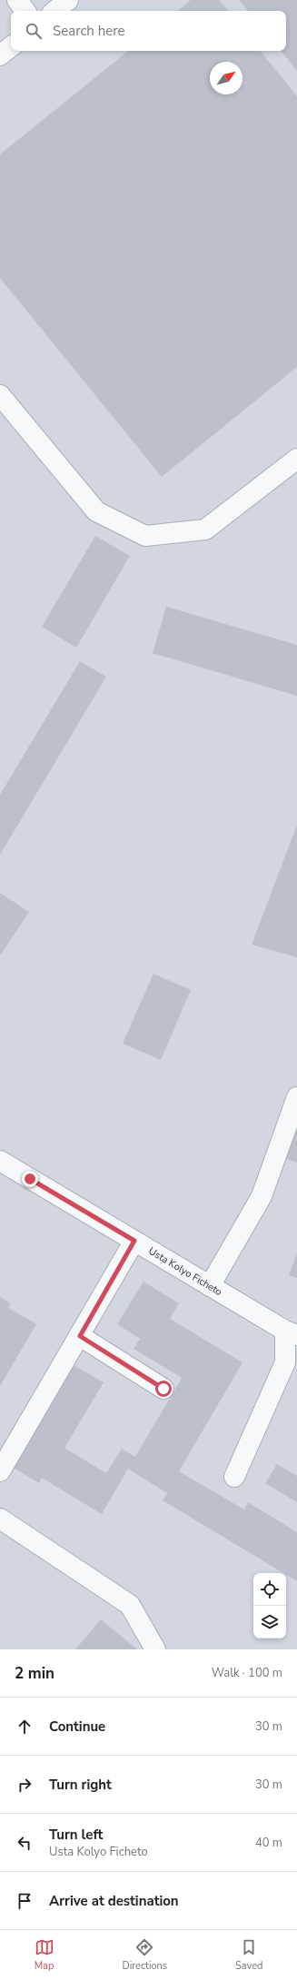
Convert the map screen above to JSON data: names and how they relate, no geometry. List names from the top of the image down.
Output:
{
  "streets": {
    "street": ["Usta Kolyo Ficheto"]
  },
  "north": "top right",
  "page": {
    "search": "Search here",
    "heading": ["2 min", "Walk · 100 m"],
    "list": [
      ["Continue", "30 m"],
      ["Turn right", "30 m"],
      ["Turn left", "Usta Kolyo Ficheto", "40 m"],
      "Arrive at destination"
    ],
    "nav": ["Map", "Directions", "Saved"]
  }
}
